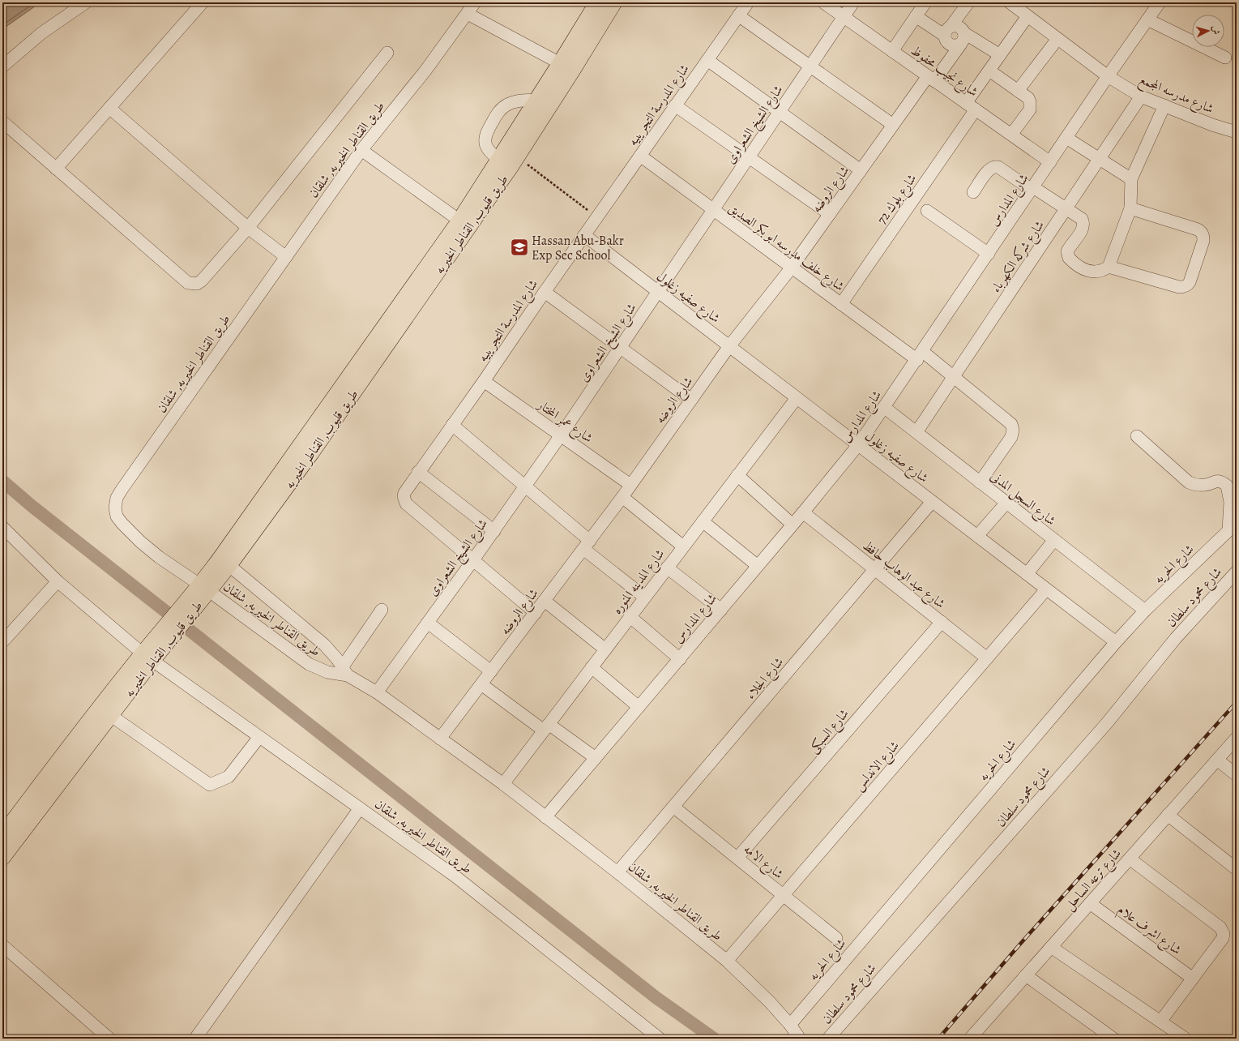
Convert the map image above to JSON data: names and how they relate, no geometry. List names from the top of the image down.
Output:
{
  "streets": {
    "main road": ["طريق قليوب, القناطر الخيريه"],
    "street": [
      "شارع نجيب محفوظ",
      "شارع مدرسه المجمع",
      "شارع المدرسة التجريبيه",
      "شارع الشيخ الشعراوى",
      "طريق القناطر الخيريه, شلقان",
      "شارع الروضه",
      "شارع بلوك 72",
      "شارع المدارس",
      "شارع خلف مدرسه ابو بكر الصديق",
      "شارع شركه الكهرباء",
      "شارع صفيه زغلول",
      "شارع عمر المختار",
      "شارع السجل المدنى",
      "شارع الحريه",
      "شارع عبد الوهاب حافظ",
      "شارع المدينه المنوره",
      "شارع محمود سلطان",
      "شارع الجلاء",
      "شارع السبكى",
      "شارع الاندلس",
      "شارع الامه",
      "شارع ترعه الساحل",
      "شارع اشرف علام"
    ]
  },
  "crossings": [
    ["شارع نجيب محفوظ", "شارع الشيخ الشعراوى"],
    ["شارع نجيب محفوظ", "شارع الروضه"],
    ["شارع نجيب محفوظ", "شارع بلوك 72"],
    ["شارع نجيب محفوظ", "شارع المدارس"],
    ["شارع مدرسه المجمع", "شارع بلوك 72"],
    ["شارع مدرسه المجمع", "شارع المدارس"],
    ["شارع مدرسه المجمع", "شارع شركه الكهرباء"],
    ["شارع المدرسة التجريبيه", "شارع الشيخ الشعراوى"],
    ["شارع المدرسة التجريبيه", "شارع الروضه"],
    ["شارع المدرسة التجريبيه", "شارع خلف مدرسه ابو بكر الصديق"],
    ["شارع المدرسة التجريبيه", "شارع صفيه زغلول"],
    ["شارع المدرسة التجريبيه", "شارع عمر المختار"],
    ["شارع الشيخ الشعراوى", "طريق القناطر الخيريه, شلقان"],
    ["شارع الشيخ الشعراوى", "شارع خلف مدرسه ابو بكر الصديق"],
    ["شارع الشيخ الشعراوى", "شارع صفيه زغلول"],
    ["شارع الشيخ الشعراوى", "شارع عمر المختار"],
    ["طريق القناطر الخيريه, شلقان", "شارع الروضه"],
    ["طريق القناطر الخيريه, شلقان", "شارع المدارس"],
    ["طريق القناطر الخيريه, شلقان", "طريق قليوب, القناطر الخيريه"],
    ["طريق القناطر الخيريه, شلقان", "شارع الحريه"],
    ["طريق القناطر الخيريه, شلقان", "شارع المدينه المنوره"],
    ["طريق القناطر الخيريه, شلقان", "شارع الجلاء"],
    ["طريق القناطر الخيريه, شلقان", "شارع الاندلس"],
    ["شارع الروضه", "شارع خلف مدرسه ابو بكر الصديق"],
    ["شارع الروضه", "شارع صفيه زغلول"],
    ["شارع الروضه", "شارع عمر المختار"],
    ["شارع بلوك 72", "شارع خلف مدرسه ابو بكر الصديق"],
    ["شارع المدارس", "شارع خلف مدرسه ابو بكر الصديق"],
    ["شارع المدارس", "شارع صفيه زغلول"],
    ["شارع المدارس", "شارع السجل المدنى"],
    ["شارع المدارس", "شارع عبد الوهاب حافظ"],
    ["شارع خلف مدرسه ابو بكر الصديق", "شارع شركه الكهرباء"],
    ["شارع خلف مدرسه ابو بكر الصديق", "شارع السجل المدنى"],
    ["شارع شركه الكهرباء", "شارع السجل المدنى"],
    ["شارع صفيه زغلول", "شارع الحريه"],
    ["شارع صفيه زغلول", "شارع المدينه المنوره"],
    ["شارع صفيه زغلول", "شارع الجلاء"],
    ["شارع صفيه زغلول", "شارع الاندلس"],
    ["شارع السجل المدنى", "شارع الحريه"],
    ["شارع عبد الوهاب حافظ", "شارع الجلاء"],
    ["شارع عبد الوهاب حافظ", "شارع السبكى"],
    ["شارع عبد الوهاب حافظ", "شارع الاندلس"],
    ["شارع الجلاء", "شارع الامه"],
    ["شارع السبكى", "شارع الامه"],
    ["شارع الاندلس", "شارع الامه"],
    ["شارع ترعه الساحل", "شارع اشرف علام"]
  ],
  "places": {
    "school or university": ["Hassan Abu-Bakr Exp Sec School"]
  },
  "north": "right"
}
